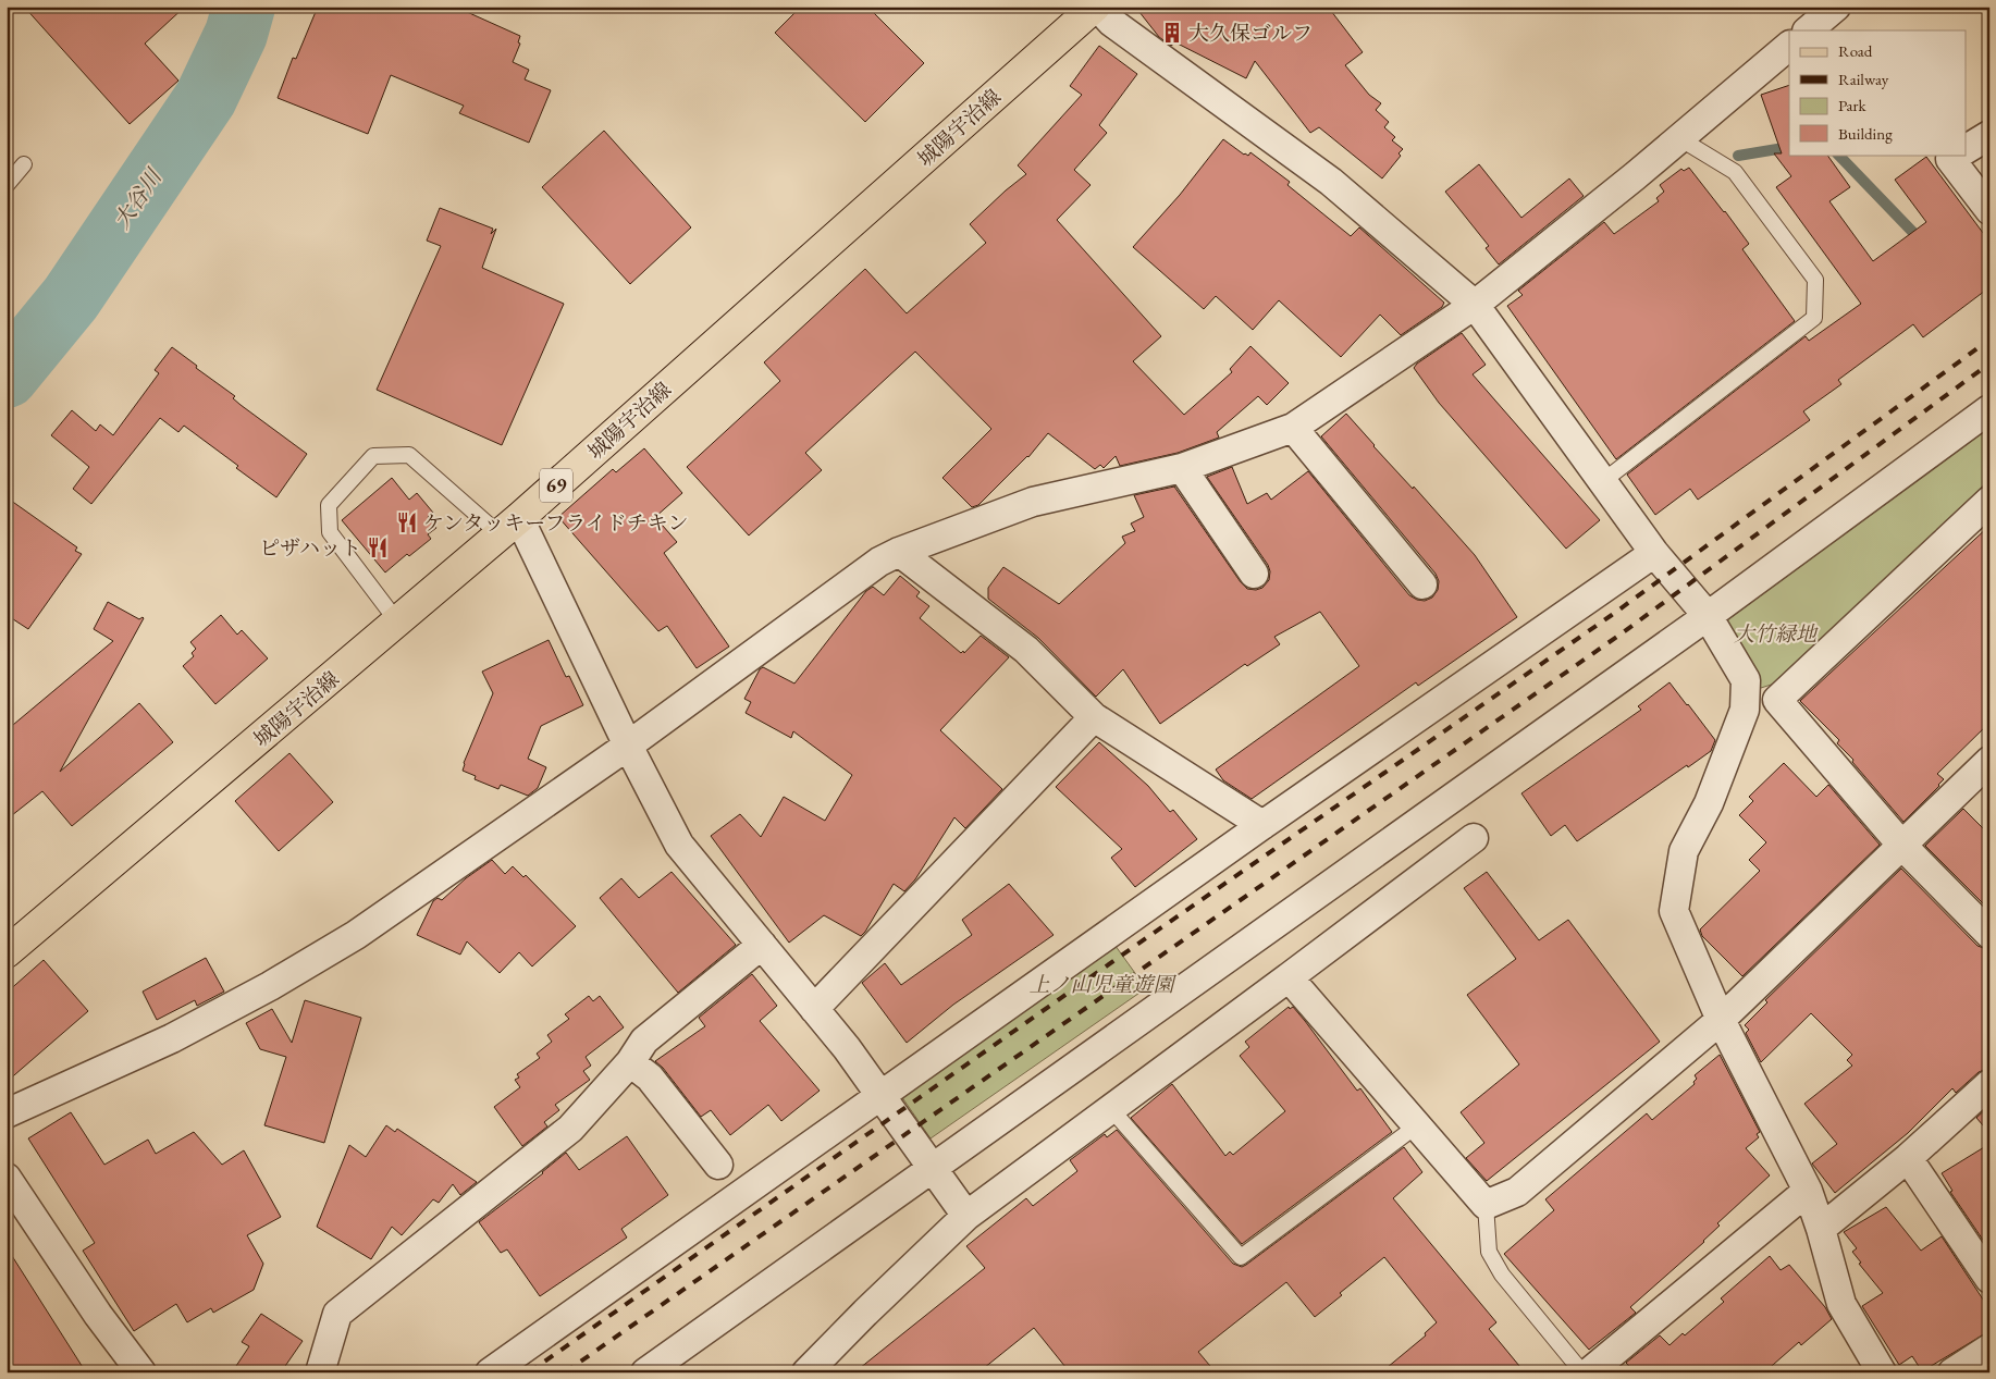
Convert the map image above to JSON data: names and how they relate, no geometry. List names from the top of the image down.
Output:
{
  "streets": {
    "main road": ["城陽宇治線", "69"]
  },
  "water": ["大谷川"],
  "parks": ["大竹緑地", "上ノ山児童遊園"],
  "places": {
    "building": ["大久保ゴルフ"],
    "restaurant": ["ケンタッキーフライドチキン", "ピザハット"]
  },
  "legend": [
    "Road",
    "Railway",
    "Park",
    "Building"
  ]
}
